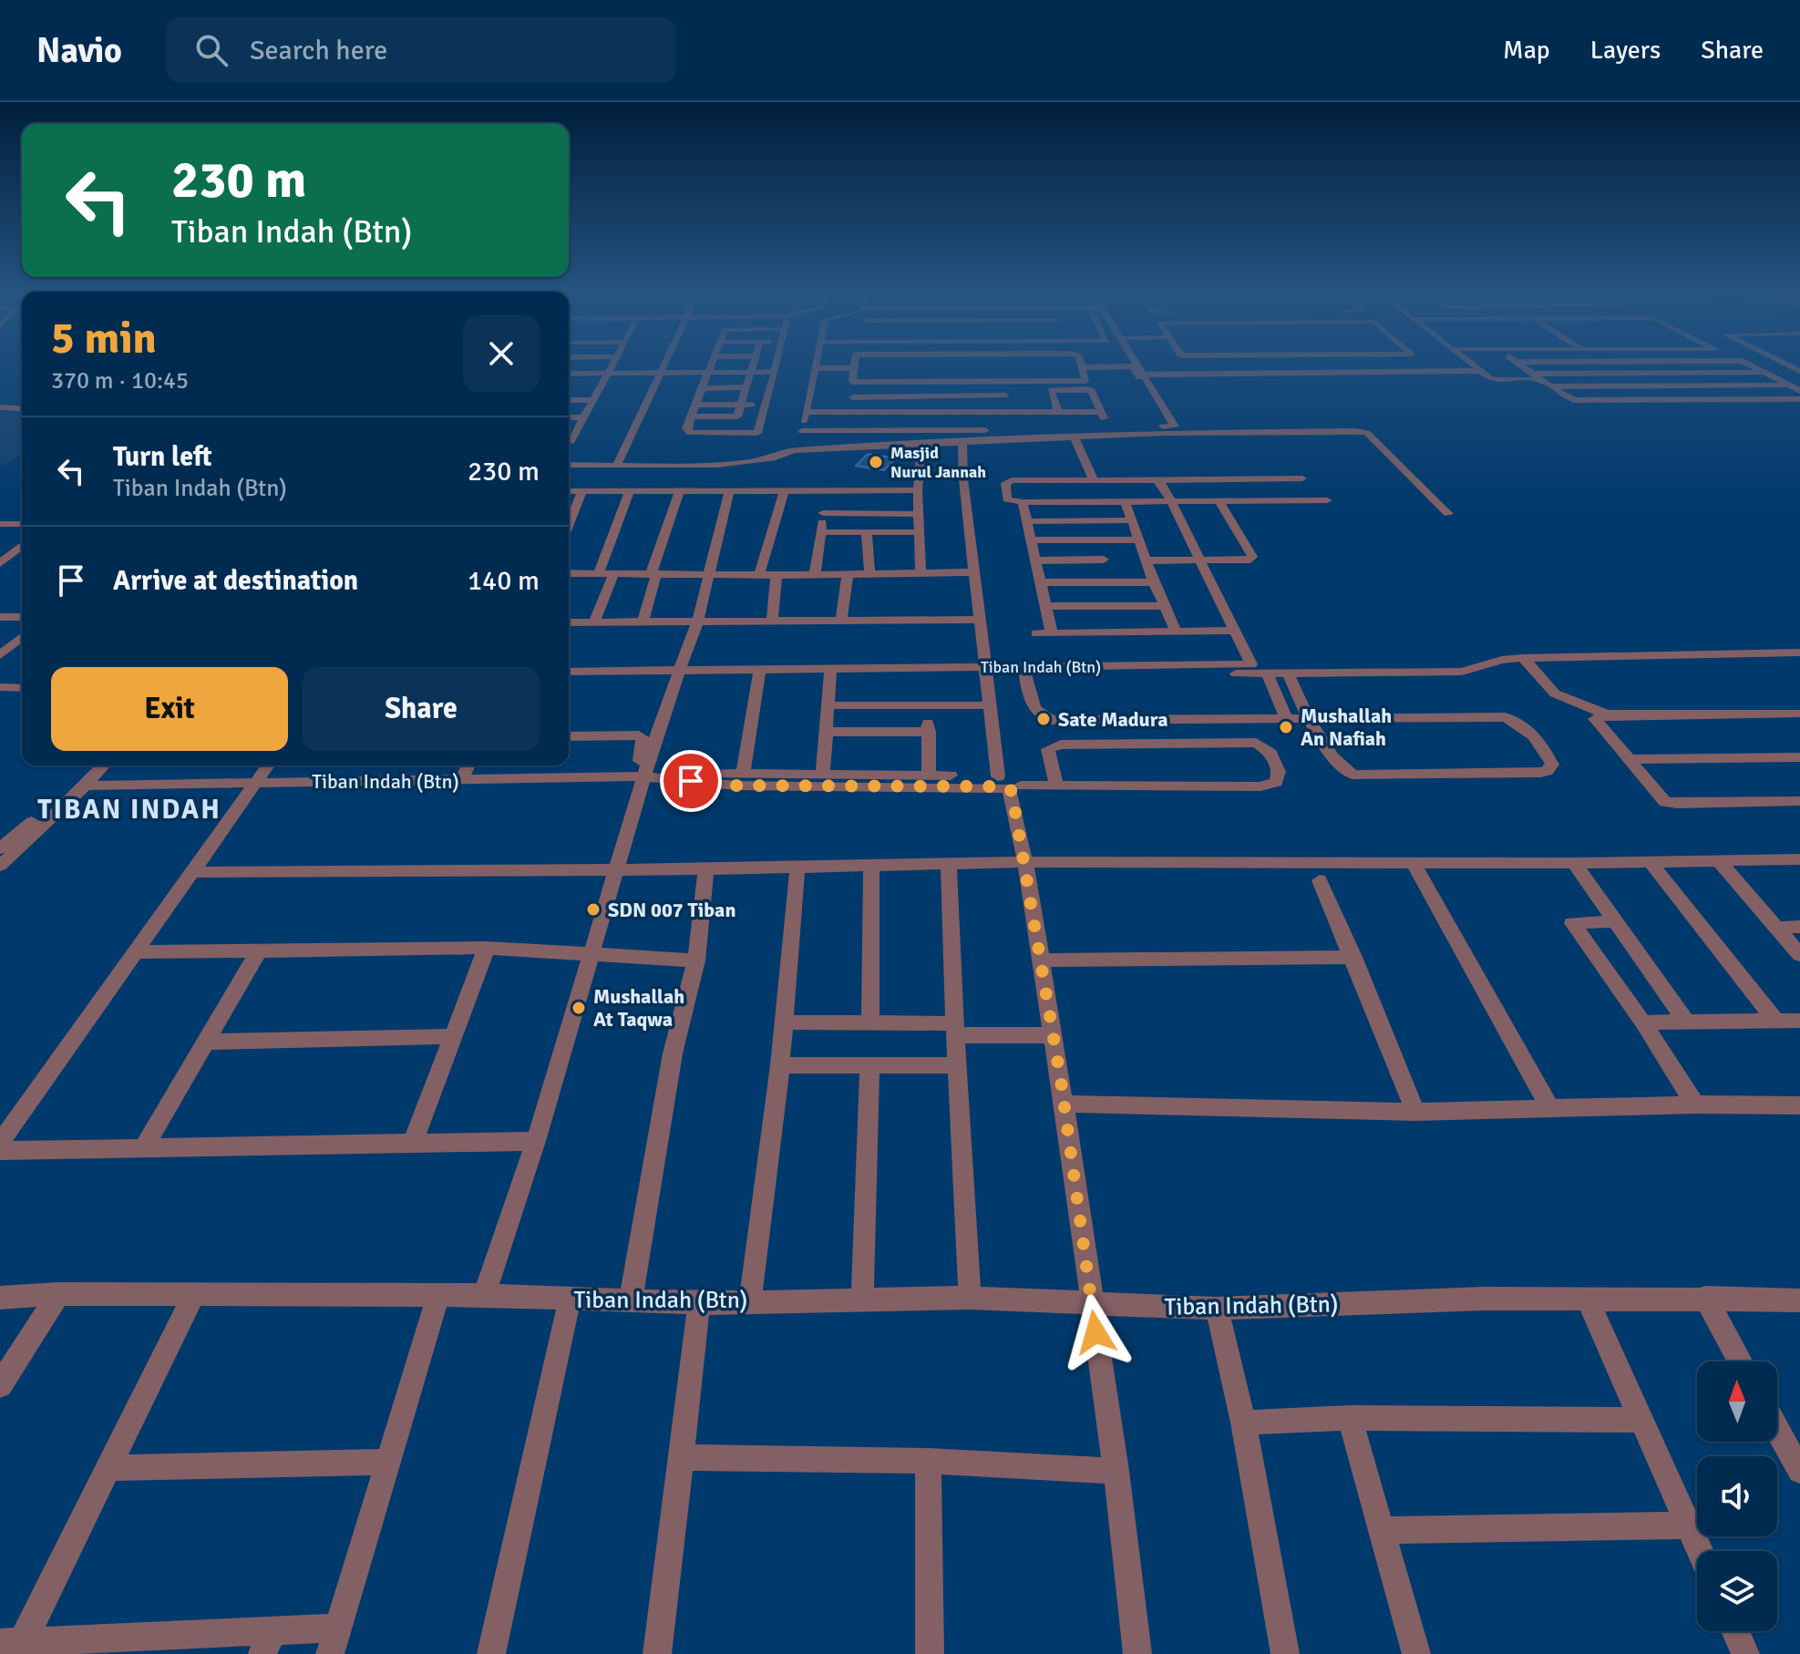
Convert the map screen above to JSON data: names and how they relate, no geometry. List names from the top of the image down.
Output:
{
  "streets": {
    "street": ["Tiban Indah (Btn)"]
  },
  "districts": ["TIBAN INDAH"],
  "places": [
    "Masjid Nurul Jannah",
    "Sate Madura",
    "Mushallah An Nafiah",
    "SDN 007 Tiban",
    "Mushallah At Taqwa"
  ],
  "north": "top",
  "page": {
    "header": "Navio",
    "search": "Search here",
    "nav": ["Map", "Layers", "Share"],
    "turn": ["230 m", "Tiban Indah (Btn)"],
    "heading": ["5 min", "370 m · 10:45"],
    "list": [
      {
        "name": "Turn left",
        "note": "Tiban Indah (Btn)",
        "value": "230 m"
      },
      {
        "name": "Arrive at destination",
        "value": "140 m"
      }
    ],
    "buttons": ["Exit", "Share"]
  }
}
